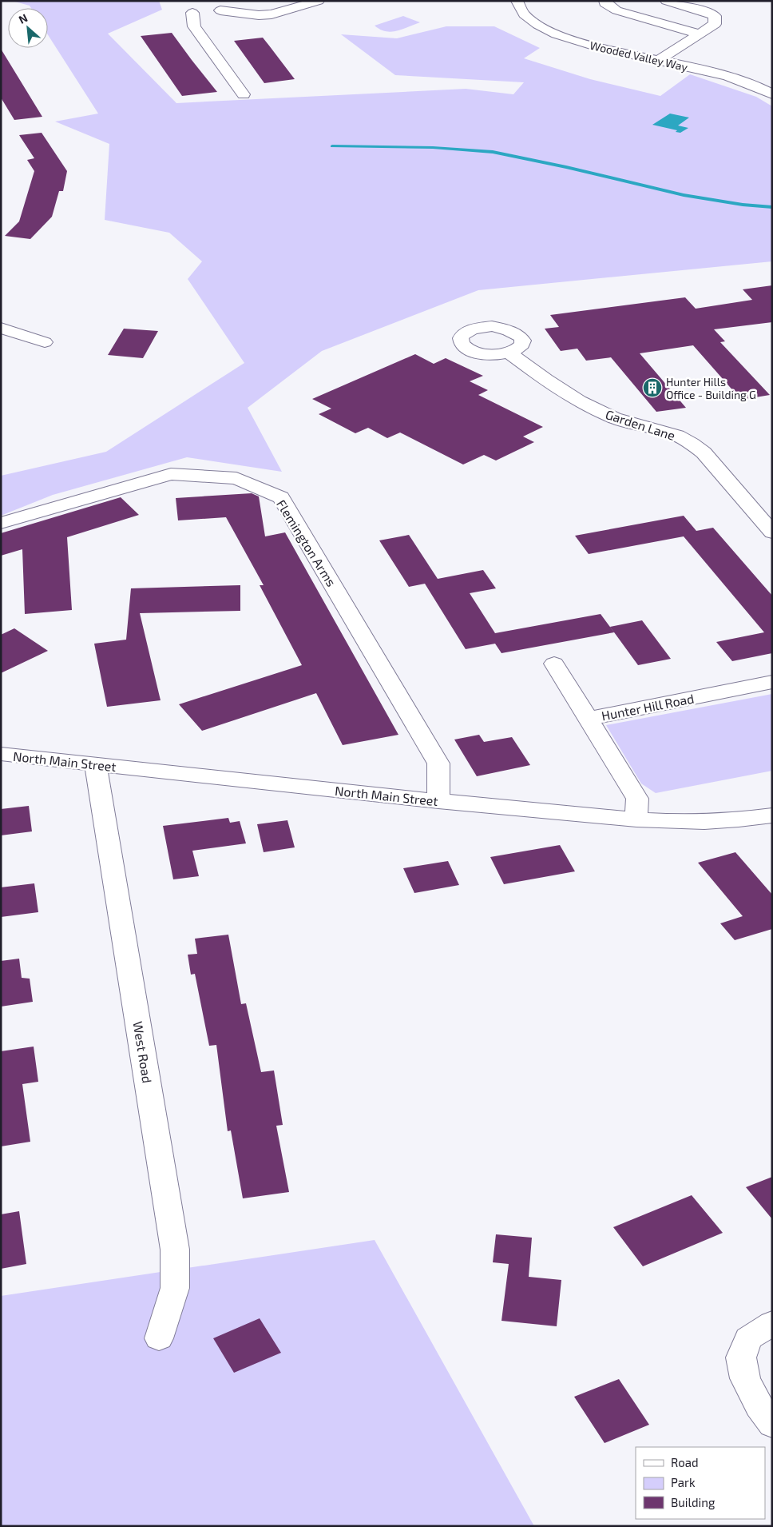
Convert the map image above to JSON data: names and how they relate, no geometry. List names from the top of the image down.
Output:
{
  "streets": {
    "street": [
      "Wooded Valley Way",
      "Garden Lane",
      "Flemington Arms",
      "Hunter Hill Road",
      "North Main Street",
      "West Road"
    ]
  },
  "crossings": [
    ["Flemington Arms", "North Main Street"],
    ["Hunter Hill Road", "North Main Street"],
    ["North Main Street", "West Road"]
  ],
  "places": {
    "building": ["Hunter Hills Office - Building G"]
  },
  "legend": ["Road", "Park", "Building"],
  "north": "top left"
}
